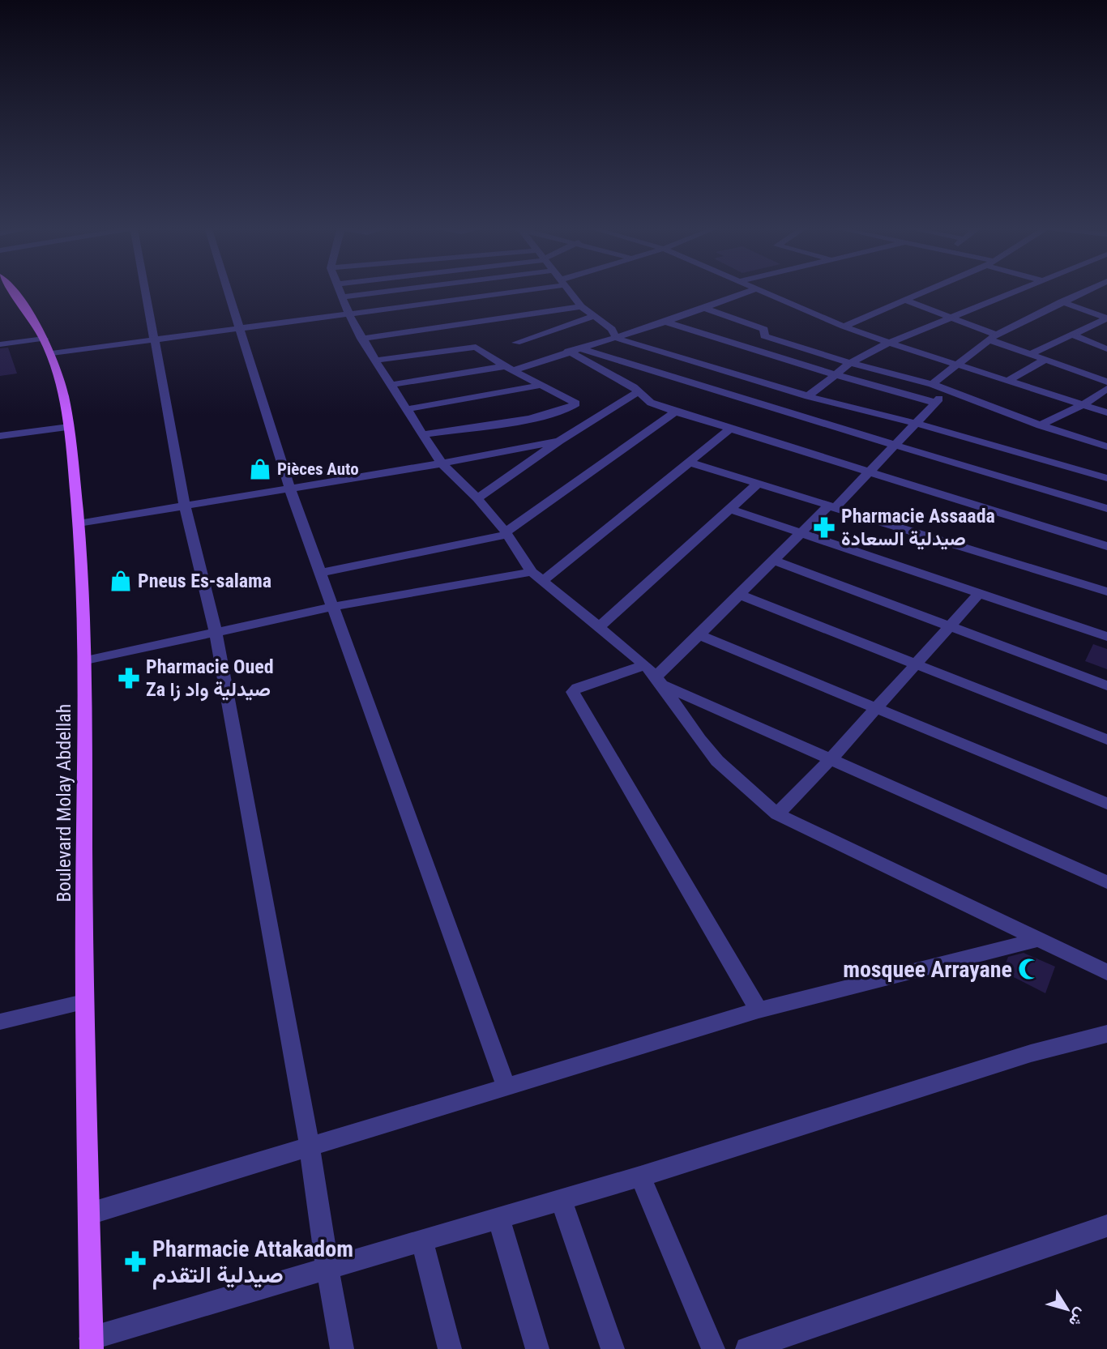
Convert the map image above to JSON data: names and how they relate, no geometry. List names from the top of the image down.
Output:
{
  "streets": {
    "main road": ["Boulevard Molay Abdellah"]
  },
  "places": {
    "shop": ["Pièces Auto", "Pneus Es-salama"],
    "pharmacy": ["Pharmacie Assaada صيدلية السعادة", "Pharmacie Oued Za صيدلية واد زا", "Pharmacie Attakadom صيدلية التقدم"],
    "mosque": ["mosquee Arrayane"]
  },
  "north": "bottom right"
}
